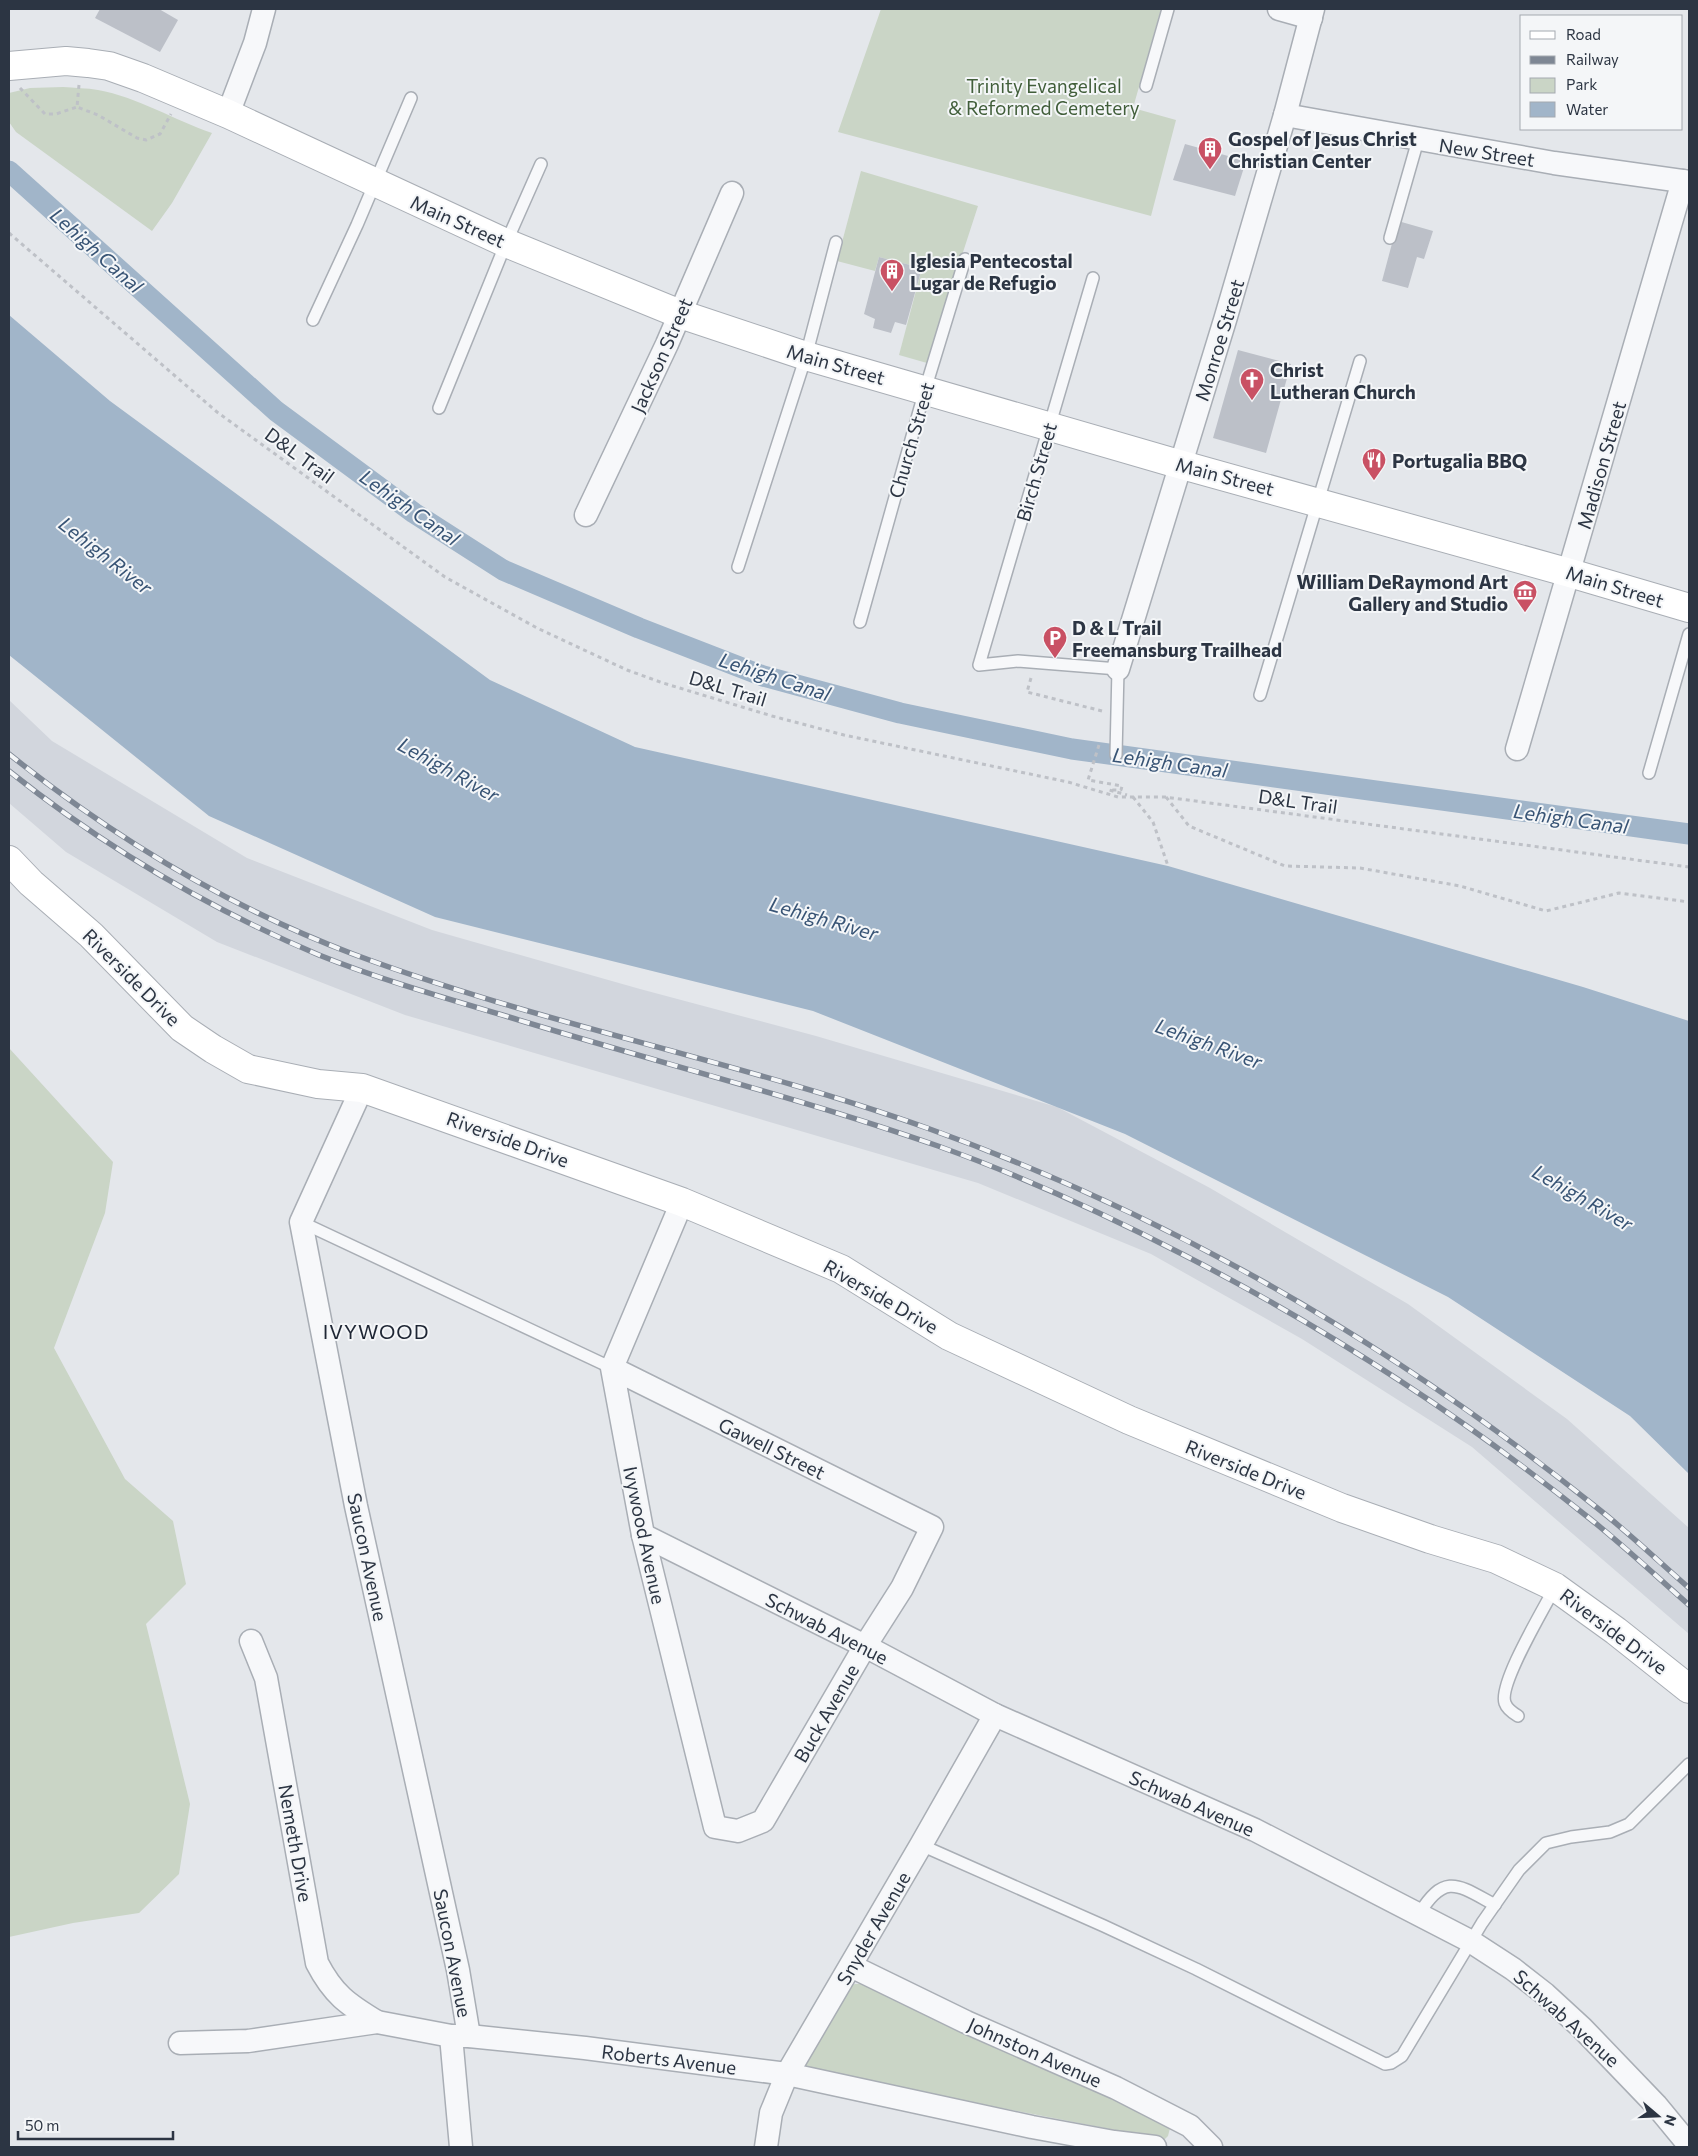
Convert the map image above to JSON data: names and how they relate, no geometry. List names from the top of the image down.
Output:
{
  "streets": {
    "street": [
      "New Street",
      "Main Street",
      "Monroe Street",
      "Jackson Street",
      "Madison Street",
      "Riverside Drive",
      "Gawell Street",
      "Ivywood Avenue",
      "Saucon Avenue",
      "Schwab Avenue",
      "Buck Avenue",
      "Nemeth Drive",
      "Snyder Avenue",
      "Johnston Avenue",
      "Roberts Avenue"
    ],
    "lane": ["Church Street", "Birch Street"],
    "path": ["D&L Trail"]
  },
  "crossings": [
    ["New Street", "Monroe Street"],
    ["New Street", "Madison Street"],
    ["Main Street", "Monroe Street"],
    ["Main Street", "Jackson Street"],
    ["Main Street", "Church Street"],
    ["Main Street", "Madison Street"],
    ["Main Street", "Birch Street"],
    ["Gawell Street", "Ivywood Avenue"],
    ["Gawell Street", "Buck Avenue"],
    ["Ivywood Avenue", "Schwab Avenue"],
    ["Ivywood Avenue", "Buck Avenue"],
    ["Saucon Avenue", "Roberts Avenue"],
    ["Schwab Avenue", "Buck Avenue"],
    ["Schwab Avenue", "Snyder Avenue"],
    ["Nemeth Drive", "Roberts Avenue"],
    ["Snyder Avenue", "Johnston Avenue"],
    ["Snyder Avenue", "Roberts Avenue"]
  ],
  "districts": ["IVYWOOD"],
  "water": ["Lehigh Canal", "Lehigh River"],
  "parks": ["Trinity Evangelical & Reformed Cemetery"],
  "places": {
    "building": ["Gospel of Jesus Christ Christian Center", "Iglesia Pentecostal Lugar de Refugio"],
    "church": ["Christ Lutheran Church"],
    "restaurant": ["Portugalia BBQ"],
    "museum": ["William DeRaymond Art Gallery and Studio"],
    "parking": ["D & L Trail Freemansburg Trailhead"]
  },
  "legend": [
    "Road",
    "Railway",
    "Park",
    "Water"
  ],
  "scale_bar": "50 m",
  "north": "right"
}
